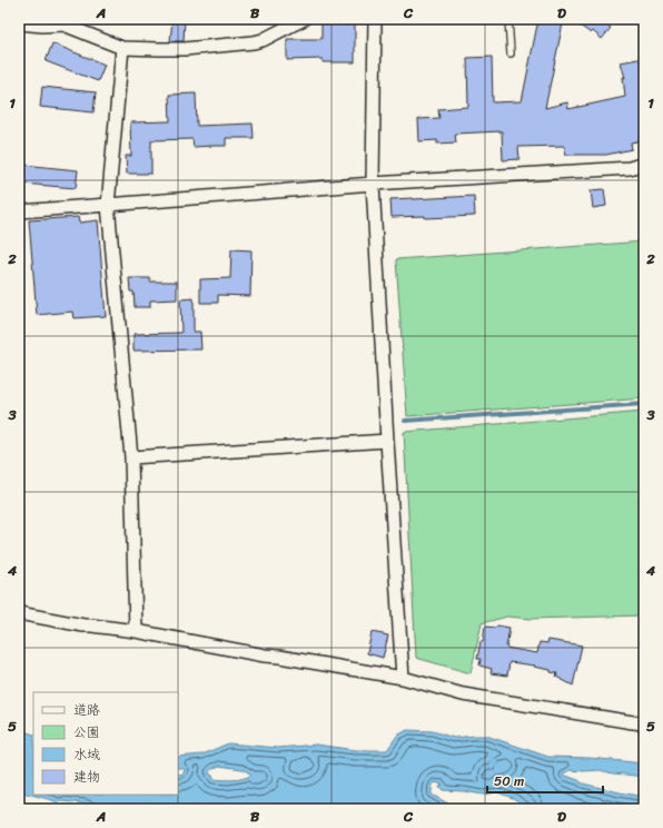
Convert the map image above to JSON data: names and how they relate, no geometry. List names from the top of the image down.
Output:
{
  "legend": [
    "道路",
    "公園",
    "水域",
    "建物"
  ],
  "scale_bar": "50 m",
  "grid": {
    "columns": [
      "A",
      "B",
      "C",
      "D"
    ],
    "rows": [
      "1",
      "2",
      "3",
      "4",
      "5"
    ]
  }
}
